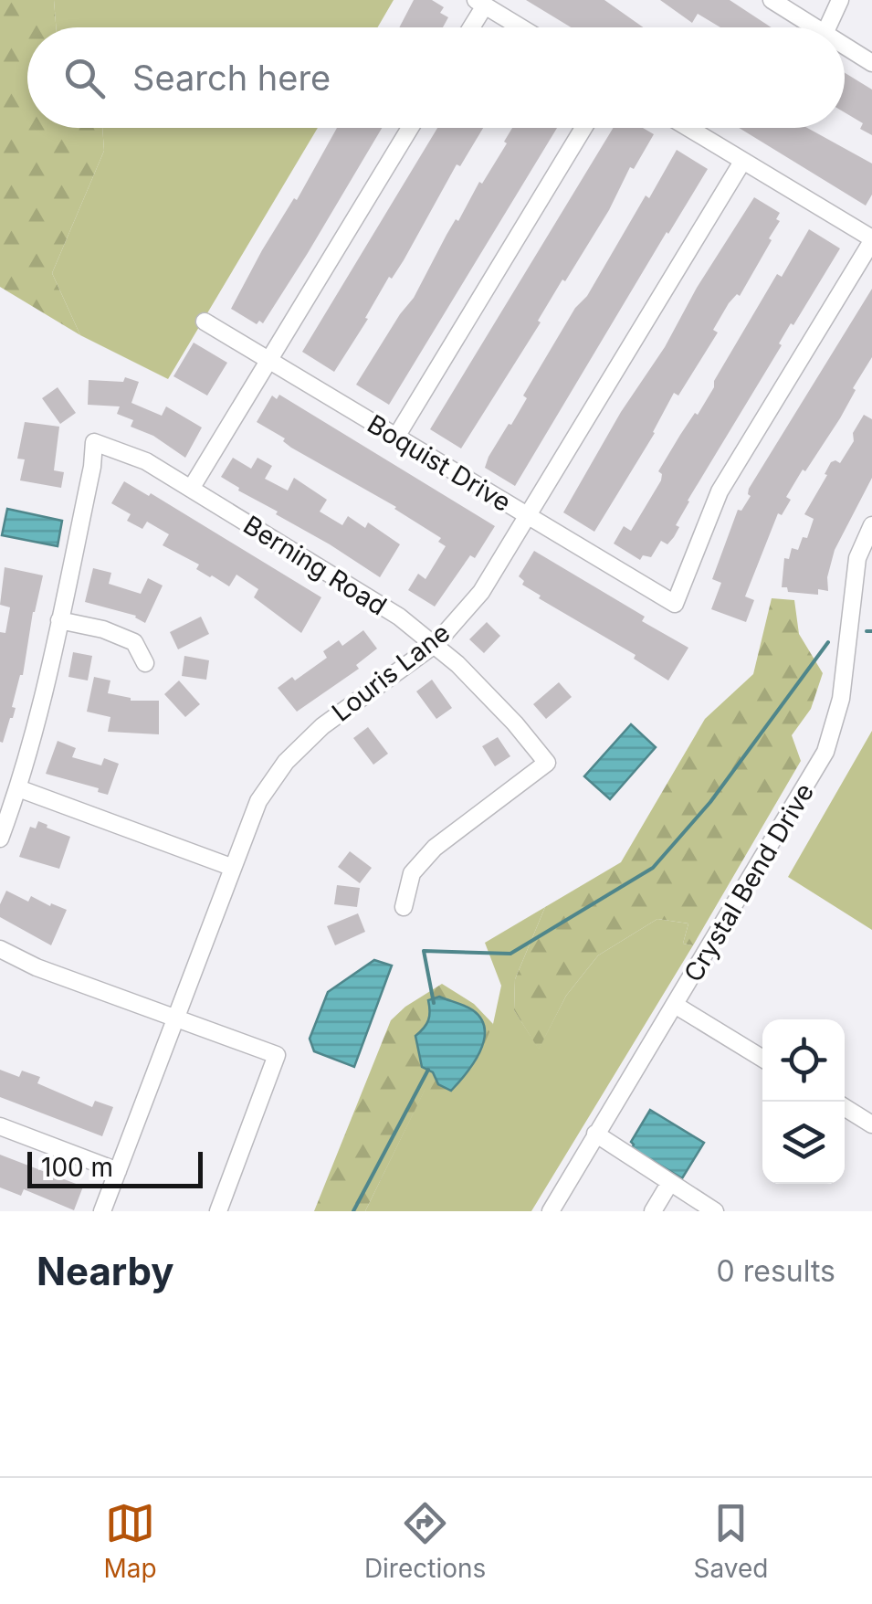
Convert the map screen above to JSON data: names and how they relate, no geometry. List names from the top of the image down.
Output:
{
  "streets": {
    "street": [
      "Boquist Drive",
      "Berning Road",
      "Louris Lane",
      "Crystal Bend Drive"
    ]
  },
  "crossings": [
    ["Boquist Drive", "Louris Lane"],
    ["Berning Road", "Louris Lane"]
  ],
  "scale_bar": "100 m",
  "page": {
    "search": "Search here",
    "scale": "100 m",
    "heading": ["Nearby", "0 results"],
    "nav": ["Map", "Directions", "Saved"]
  }
}
